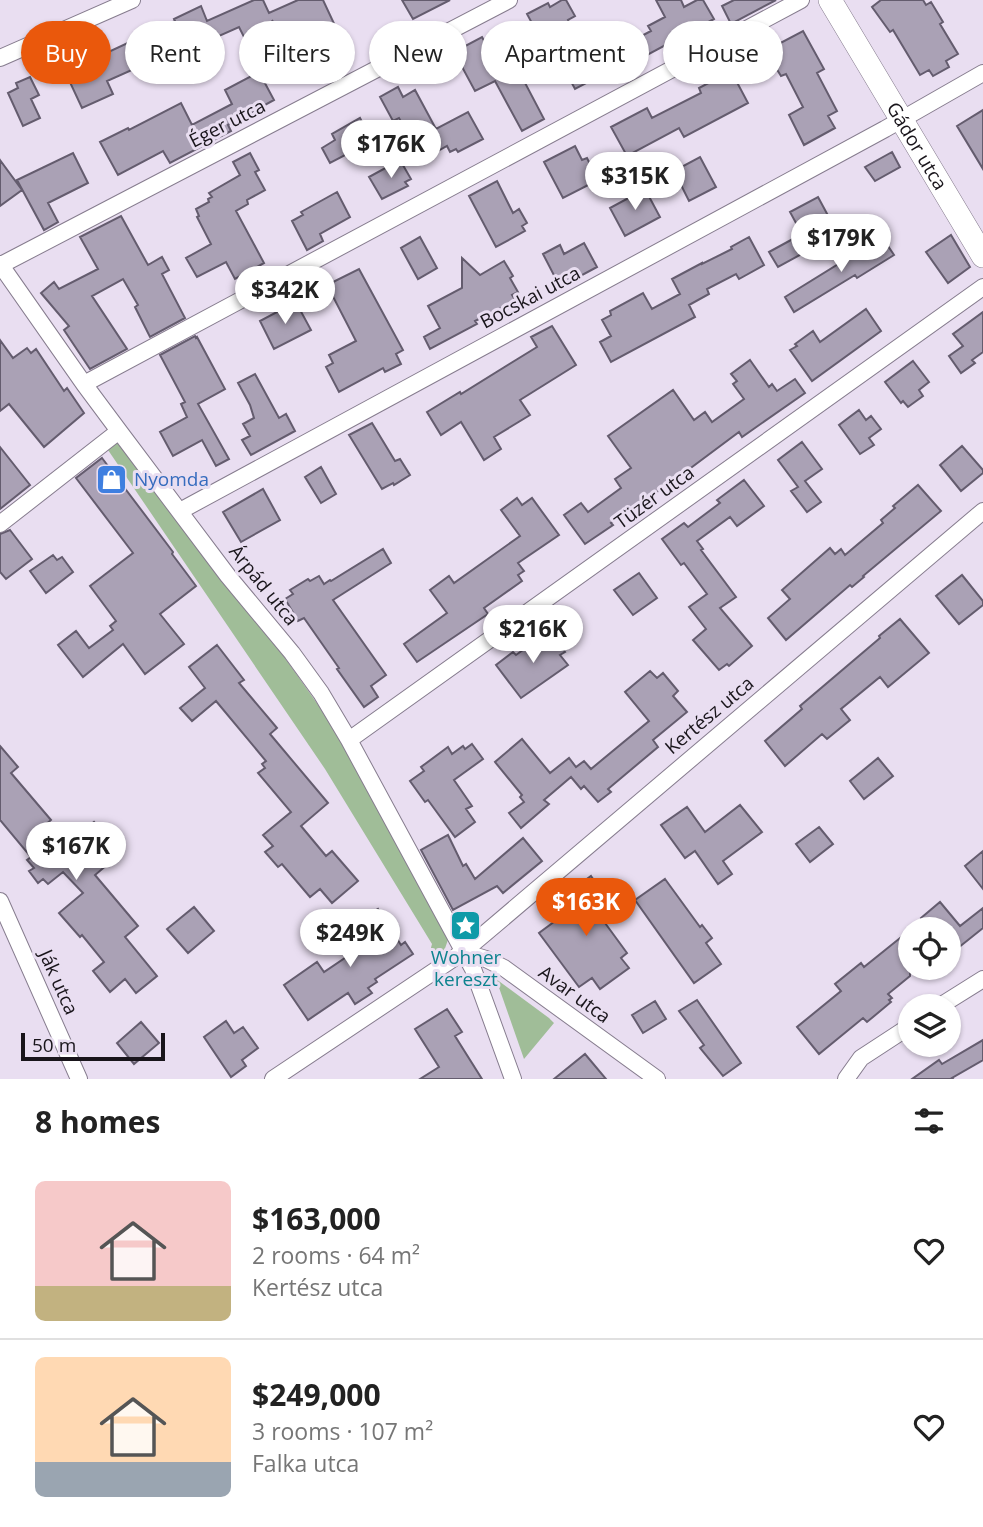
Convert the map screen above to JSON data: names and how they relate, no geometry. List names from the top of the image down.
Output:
{
  "streets": {
    "street": [
      "Éger utca",
      "Gádor utca",
      "Bocskai utca",
      "Tüzér utca",
      "Árpád utca",
      "Kertész utca",
      "Ják utca",
      "Avar utca"
    ]
  },
  "crossings": [
    ["Éger utca", "Árpád utca"],
    ["Gádor utca", "Bocskai utca"],
    ["Bocskai utca", "Árpád utca"],
    ["Tüzér utca", "Árpád utca"],
    ["Árpád utca", "Kertész utca"],
    ["Árpád utca", "Avar utca"],
    ["Kertész utca", "Avar utca"]
  ],
  "places": {
    "shop": ["Nyomda"],
    "place": ["Wohner kereszt"]
  },
  "scale_bar": "50 m",
  "page": {
    "chip": [
      "Buy",
      "Rent",
      "Filters",
      "New",
      "Apartment",
      "House"
    ],
    "price": [
      "$176K",
      "$315K",
      "$179K",
      "$342K",
      "$216K",
      "$167K",
      "$163K",
      "$249K"
    ],
    "scale": "50 m",
    "heading": "8 homes",
    "list": [
      {
        "name": "$163,000",
        "note": "2 rooms · 64 m² · Kertész utca"
      },
      {
        "name": "$249,000",
        "note": "3 rooms · 107 m² · Falka utca"
      }
    ]
  }
}
